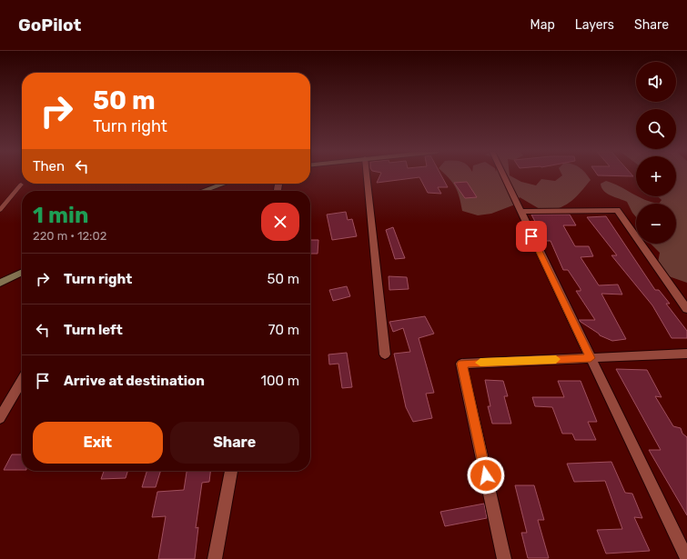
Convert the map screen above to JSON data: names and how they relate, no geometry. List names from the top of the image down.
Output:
{
  "page": {
    "header": "GoPilot",
    "nav": ["Map", "Layers", "Share"],
    "map_buttons": ["+", "−"],
    "turn": ["50 m", "Turn right"],
    "then": "Then",
    "heading": ["1 min", "220 m · 12:02"],
    "list": [
      {
        "name": "Turn right",
        "value": "50 m"
      },
      {
        "name": "Turn left",
        "value": "70 m"
      },
      {
        "name": "Arrive at destination",
        "value": "100 m"
      }
    ],
    "buttons": ["Exit", "Share"]
  }
}
